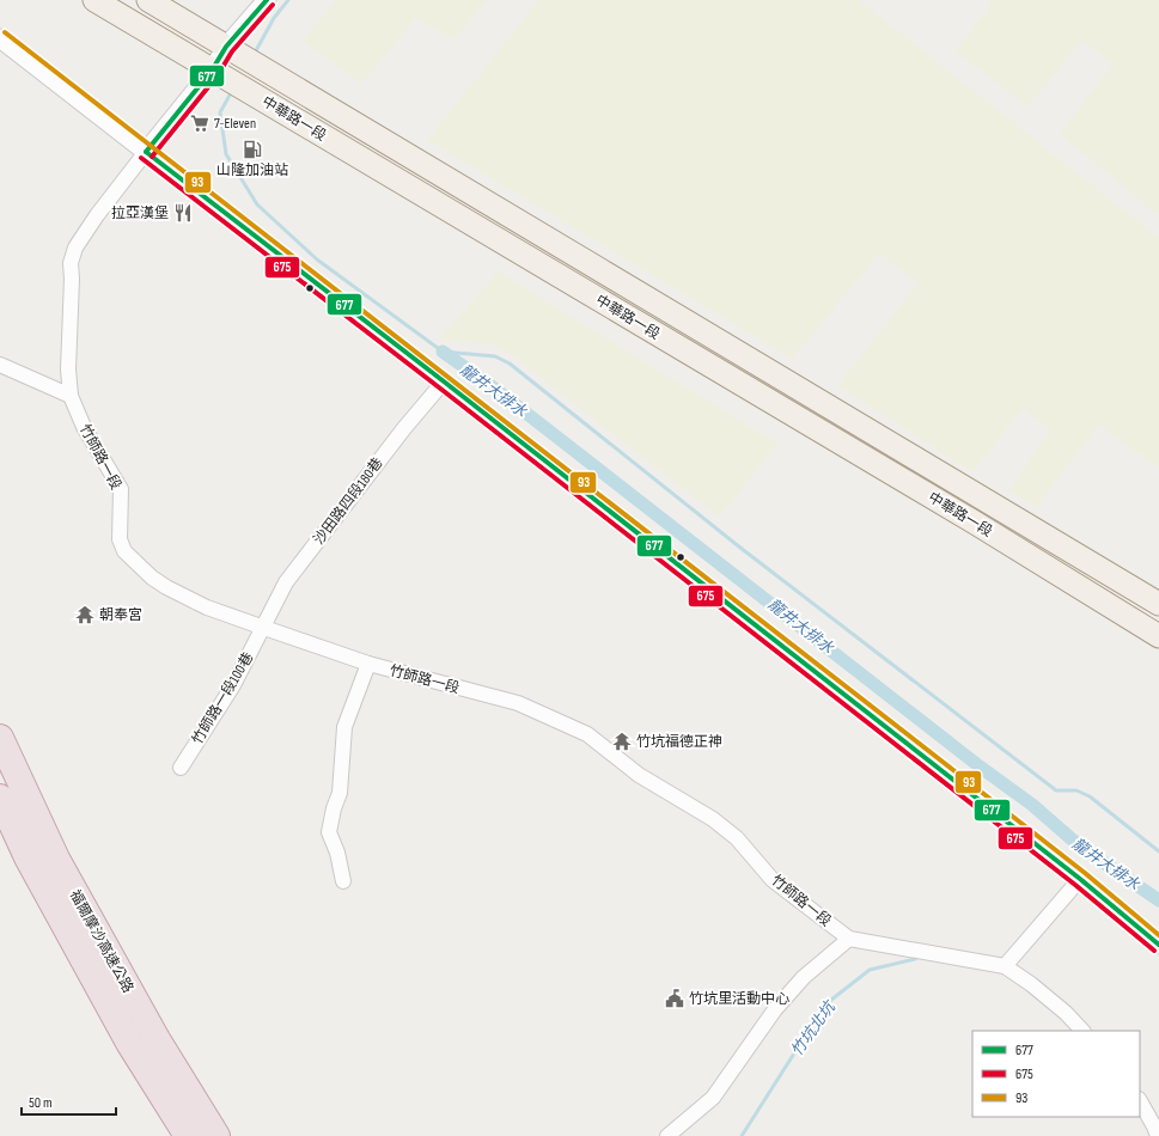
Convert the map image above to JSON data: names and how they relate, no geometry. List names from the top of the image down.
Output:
{
  "streets": {
    "highway": ["福爾摩沙高速公路"],
    "main road": ["中華路一段"],
    "street": ["竹師路一段", "沙田路四段180巷", "竹師路一段100巷"]
  },
  "crossings": [
    ["竹師路一段", "沙田路四段180巷"],
    ["竹師路一段", "竹師路一段100巷"],
    ["沙田路四段180巷", "竹師路一段100巷"]
  ],
  "water": ["龍井大排水", "竹坑北坑"],
  "places": {
    "supermarket": ["7-Eleven"],
    "fuel station": ["山隆加油站"],
    "restaurant": ["拉亞漢堡"],
    "temple": ["朝奉宮", "竹坑福德正神"],
    "public building": ["竹坑里活動中心"]
  },
  "lines": ["transit line 677", "transit line 675", "transit line 93"],
  "legend": ["677", "675", "93"],
  "scale_bar": "50 m"
}
